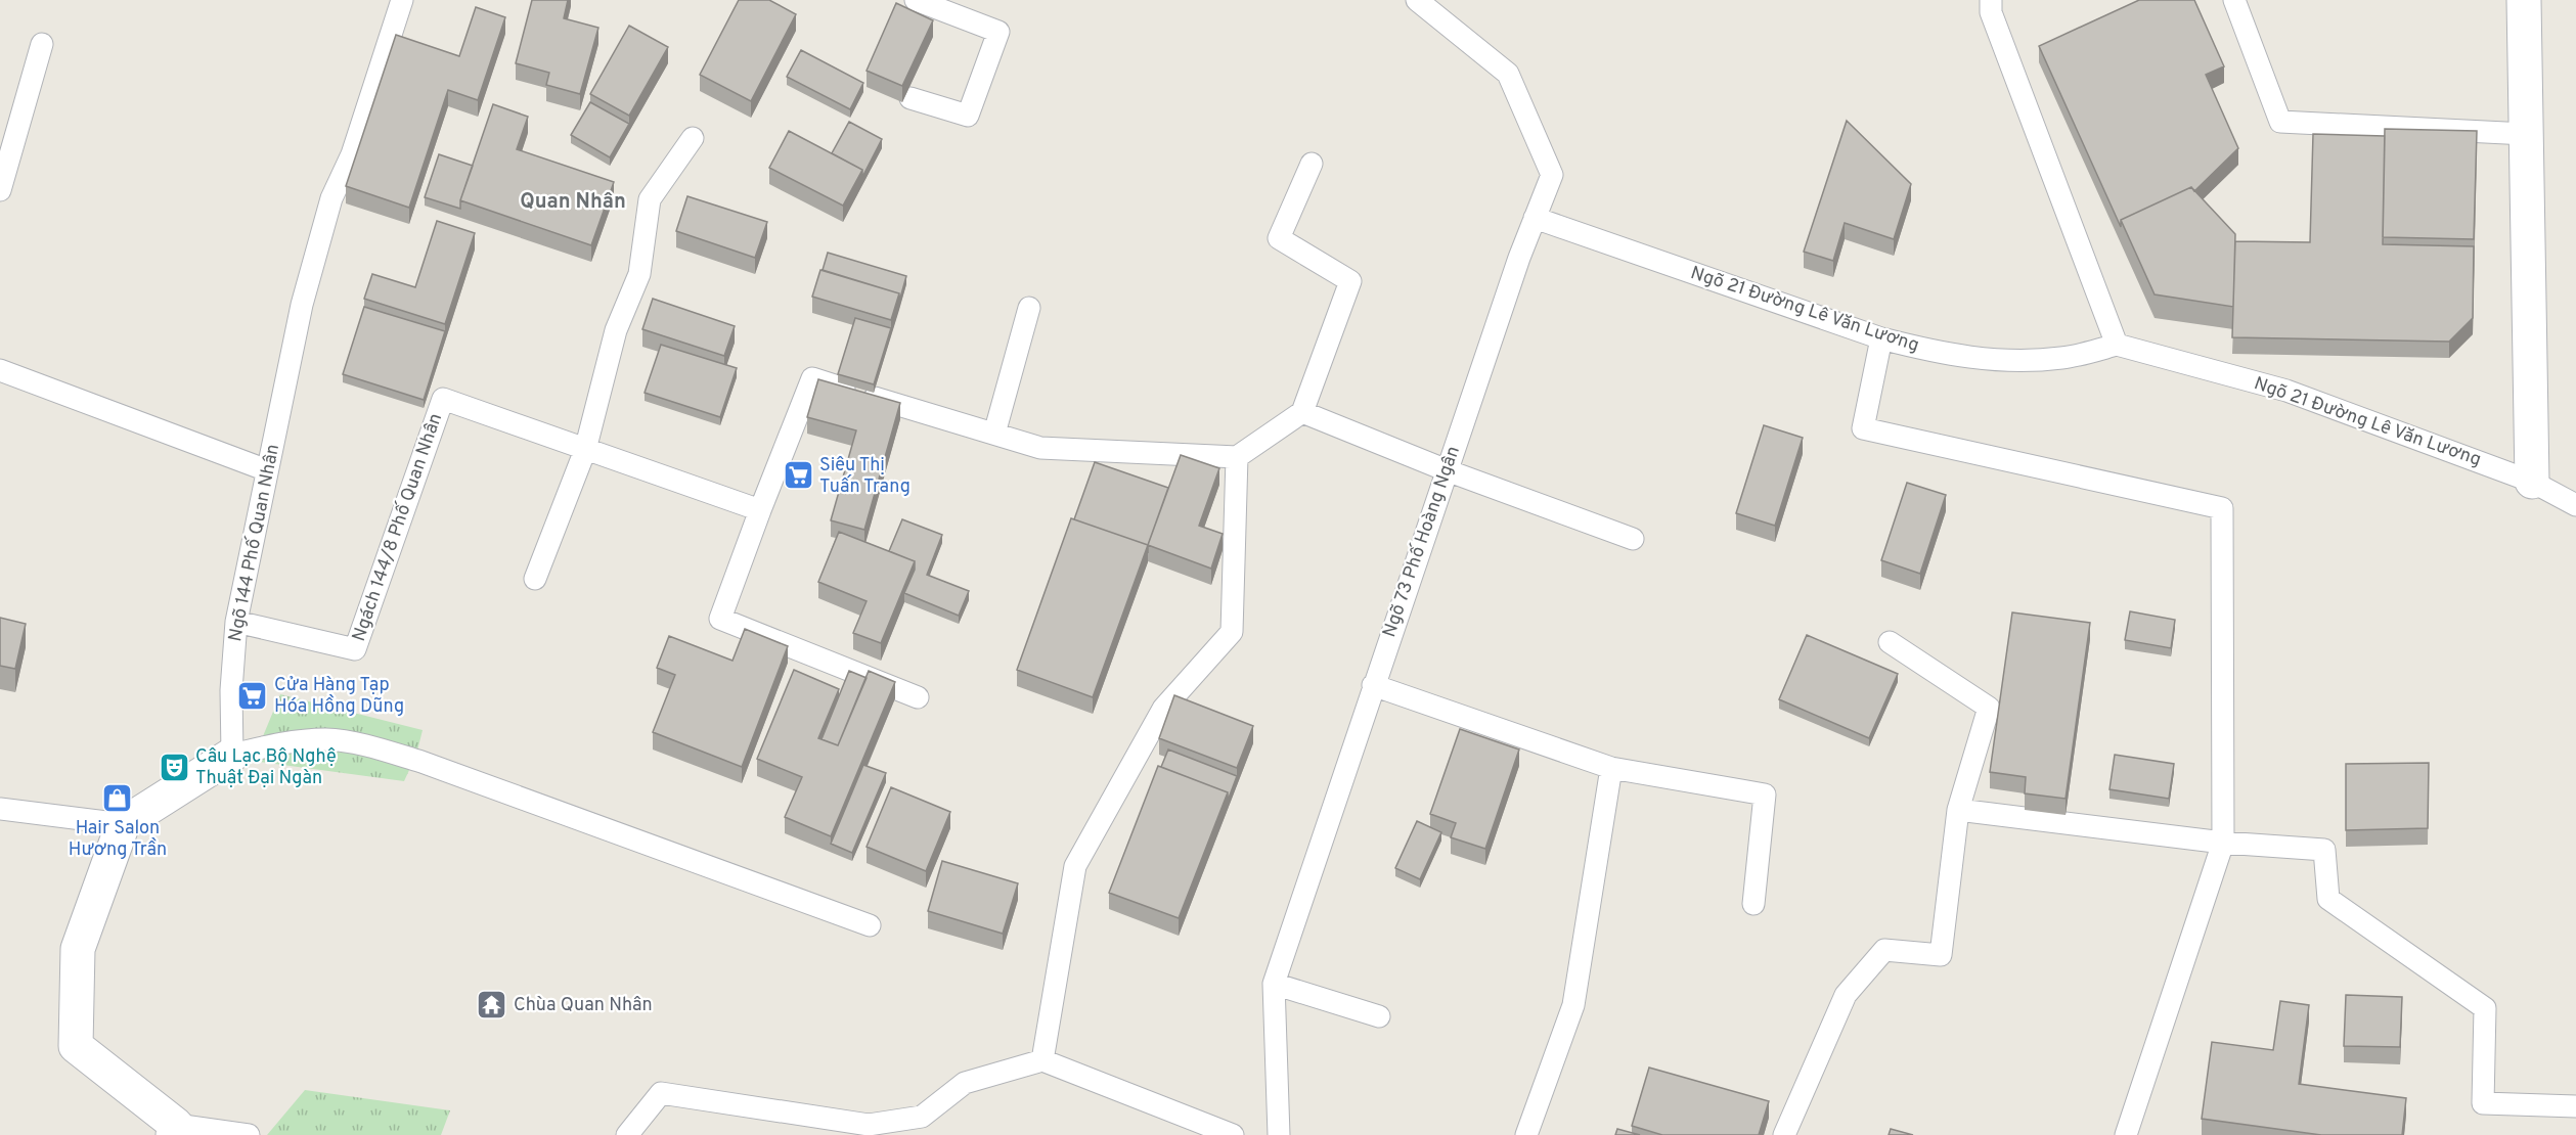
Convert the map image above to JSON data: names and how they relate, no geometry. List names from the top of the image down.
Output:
{
  "streets": {
    "lane": [
      "Ngõ 21 Đường Lê Văn Lương",
      "Ngách 144/8 Phố Quan Nhân",
      "Ngõ 73 Phố Hoàng Ngân",
      "Ngõ 144 Phố Quan Nhân"
    ]
  },
  "crossings": [
    ["Ngõ 21 Đường Lê Văn Lương", "Ngõ 73 Phố Hoàng Ngân"],
    ["Ngách 144/8 Phố Quan Nhân", "Ngõ 144 Phố Quan Nhân"]
  ],
  "districts": ["Quan Nhân"],
  "places": {
    "supermarket": ["Siêu Thị Tuấn Trang", "Cửa Hàng Tạp Hóa Hồng Dũng"],
    "theatre": ["Câu Lạc Bộ Nghệ Thuật Đại Ngàn"],
    "shop": ["Hair Salon Hương Trần"],
    "temple": ["Chùa Quan Nhân"]
  }
}
